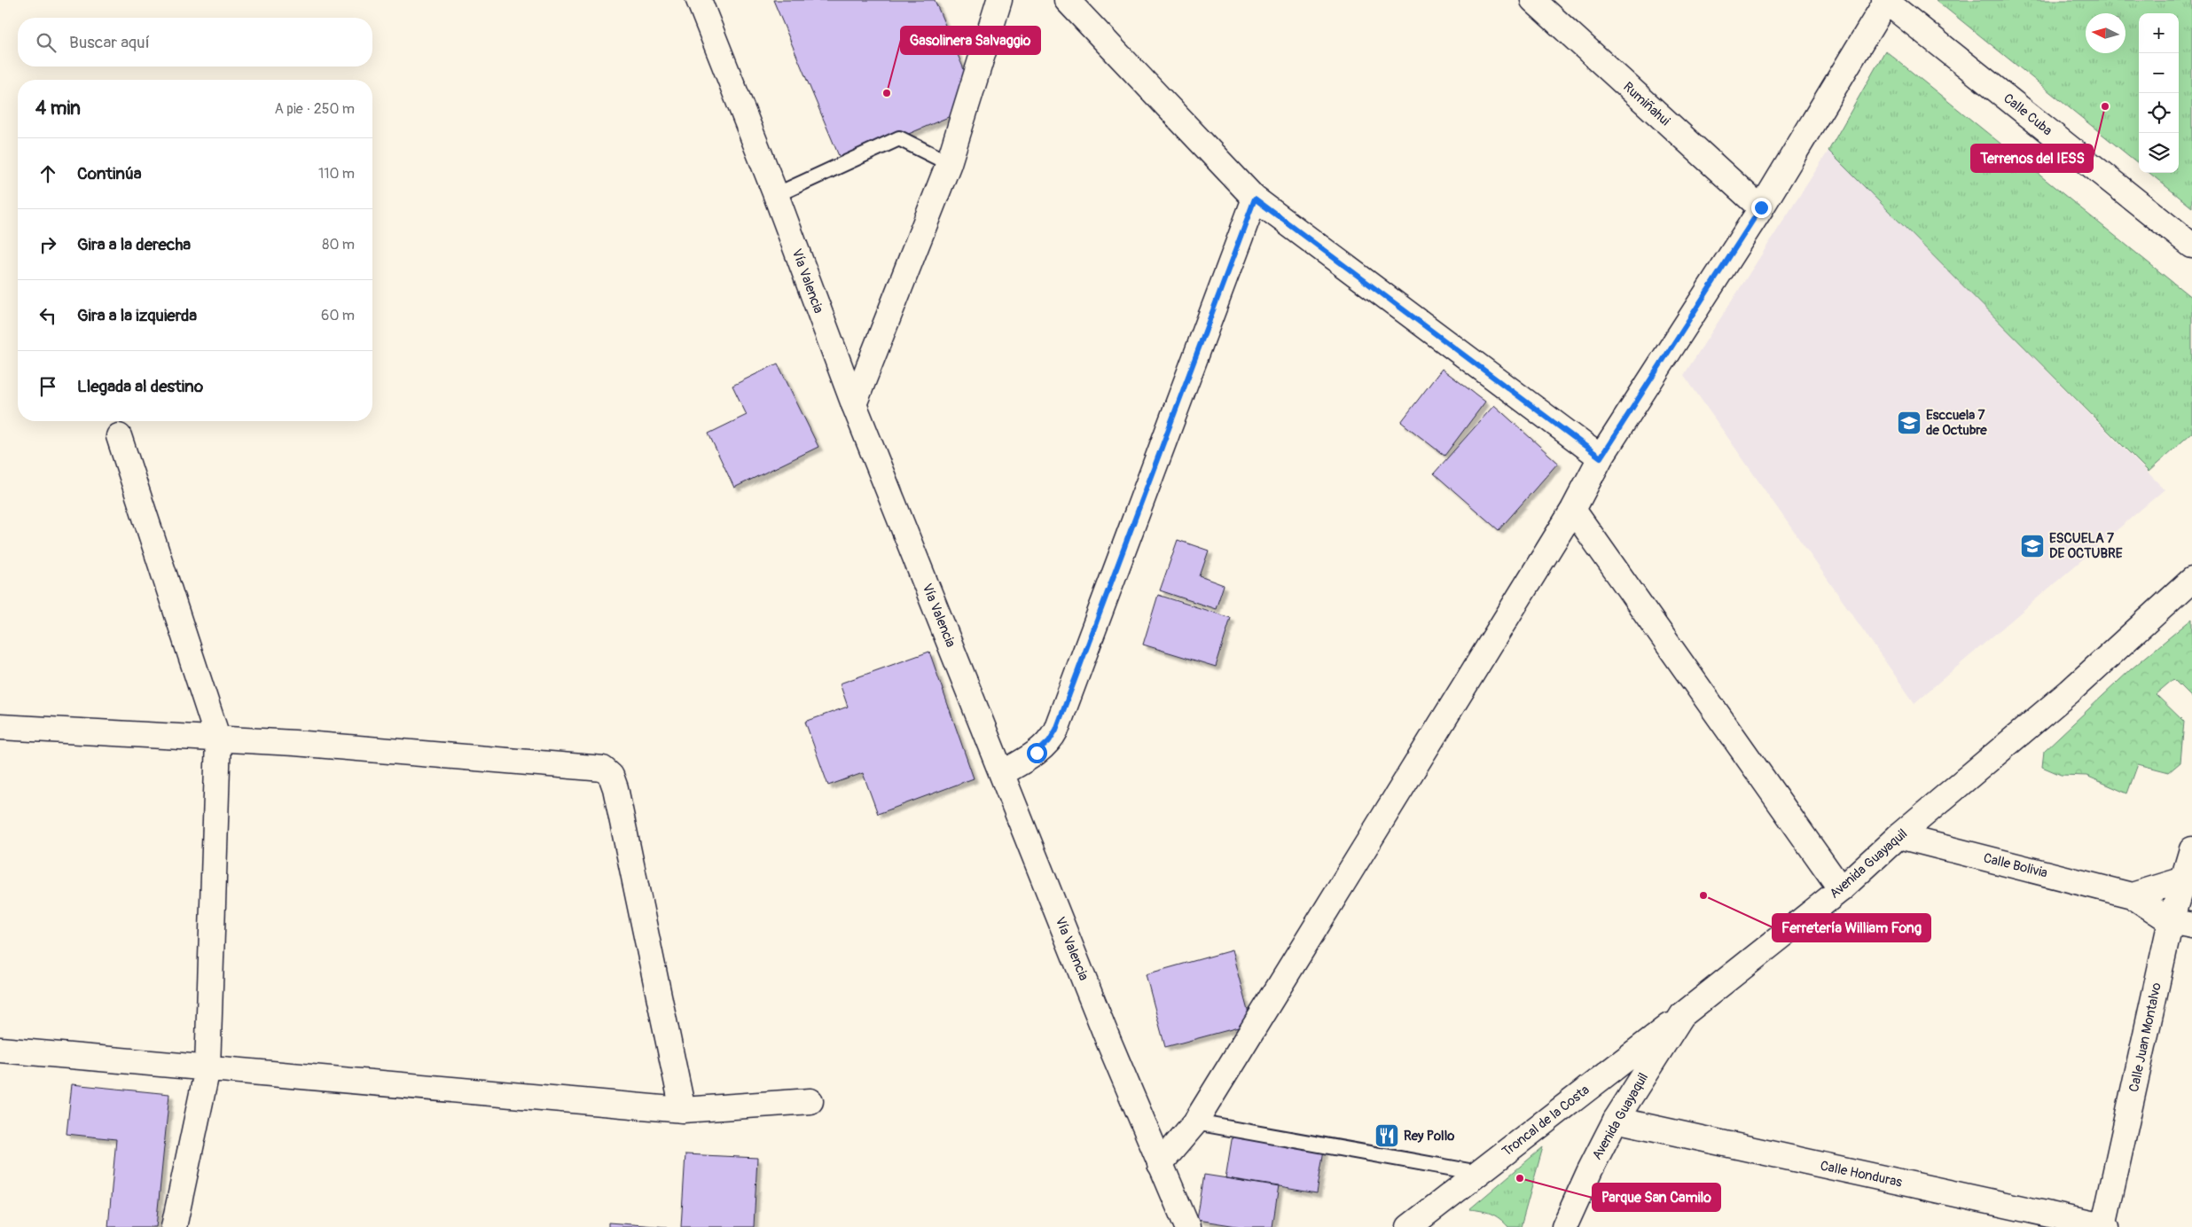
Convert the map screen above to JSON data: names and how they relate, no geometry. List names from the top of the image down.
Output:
{
  "streets": {
    "main road": [
      "Rumiñahui",
      "Calle Cuba",
      "Vía Valencia",
      "Avenida Guayaquil",
      "Calle Bolivia",
      "Calle Juan Montalvo",
      "Troncal de la Costa",
      "Calle Honduras"
    ]
  },
  "crossings": [
    ["Avenida Guayaquil", "Calle Bolivia"],
    ["Avenida Guayaquil", "Troncal de la Costa"],
    ["Avenida Guayaquil", "Calle Honduras"],
    ["Calle Bolivia", "Calle Juan Montalvo"],
    ["Calle Juan Montalvo", "Calle Honduras"]
  ],
  "places": {
    "other": [
      "Gasolinera Salvaggio",
      "Terrenos del IESS",
      "Ferretería William Fong",
      "Parque San Camilo"
    ],
    "school or university": ["Esccuela 7 de Octubre", "ESCUELA 7 DE OCTUBRE"],
    "restaurant": ["Rey Pollo"]
  },
  "north": "left",
  "page": {
    "map_buttons": ["+", "−"],
    "search": "Buscar aquí",
    "heading": ["4 min", "A pie · 250 m"],
    "list": [
      ["Continúa", "110 m"],
      ["Gira a la derecha", "80 m"],
      ["Gira a la izquierda", "60 m"],
      "Llegada al destino"
    ]
  }
}
